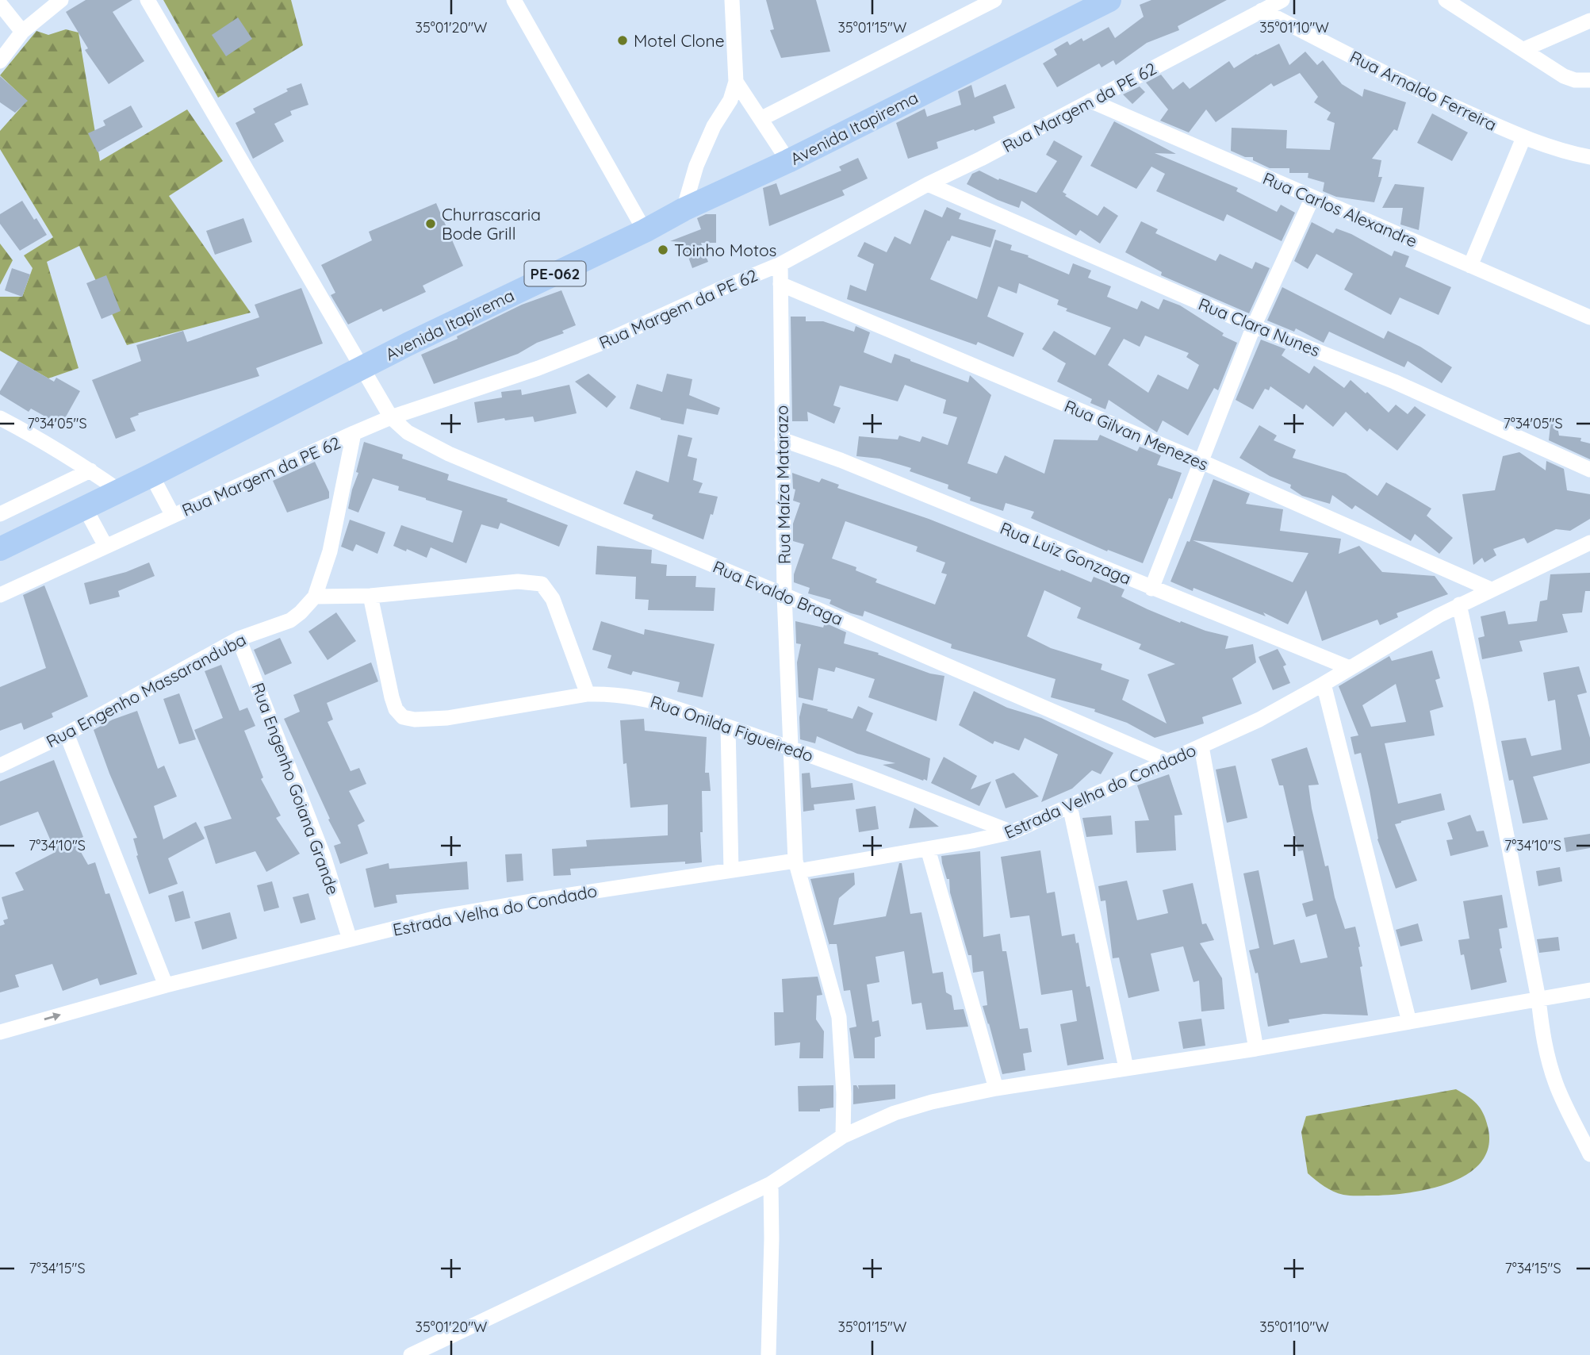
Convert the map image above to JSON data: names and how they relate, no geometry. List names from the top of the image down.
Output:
{
  "streets": {
    "main road": ["Avenida Itapirema", "PE-062"],
    "street": [
      "Rua Arnaldo Ferreira",
      "Rua Margem da PE 62",
      "Rua Carlos Alexandre",
      "Rua Clara Nunes",
      "Rua Gilvan Menezes",
      "Rua Maíza Matarazo",
      "Rua Luiz Gonzaga",
      "Rua Evaldo Braga",
      "Rua Engenho Massaranduba",
      "Rua Onilda Figueiredo",
      "Rua Engenho Goiana Grande",
      "Estrada Velha do Condado"
    ]
  },
  "crossings": [
    ["Rua Arnaldo Ferreira", "Rua Margem da PE 62"],
    ["Rua Margem da PE 62", "Avenida Itapirema"],
    ["Rua Margem da PE 62", "Rua Carlos Alexandre"],
    ["Rua Margem da PE 62", "Rua Clara Nunes"],
    ["Rua Margem da PE 62", "Rua Maíza Matarazo"],
    ["Rua Margem da PE 62", "Rua Evaldo Braga"],
    ["Rua Margem da PE 62", "Rua Engenho Massaranduba"],
    ["Rua Gilvan Menezes", "Rua Maíza Matarazo"],
    ["Rua Gilvan Menezes", "Estrada Velha do Condado"],
    ["Rua Maíza Matarazo", "Rua Luiz Gonzaga"],
    ["Rua Maíza Matarazo", "Rua Evaldo Braga"],
    ["Rua Maíza Matarazo", "Rua Onilda Figueiredo"],
    ["Rua Maíza Matarazo", "Estrada Velha do Condado"],
    ["Rua Luiz Gonzaga", "Estrada Velha do Condado"],
    ["Rua Evaldo Braga", "Estrada Velha do Condado"],
    ["Rua Engenho Massaranduba", "Rua Engenho Goiana Grande"],
    ["Rua Onilda Figueiredo", "Estrada Velha do Condado"],
    ["Rua Engenho Goiana Grande", "Estrada Velha do Condado"]
  ],
  "places": ["Motel Clone", "Churrascaria Bode Grill", "Toinho Motos"],
  "coordinates": [
    "35°01'20\"W",
    "35°01'15\"W",
    "35°01'10\"W",
    "7°34'05\"S",
    "7°34'10\"S",
    "7°34'15\"S"
  ]
}
